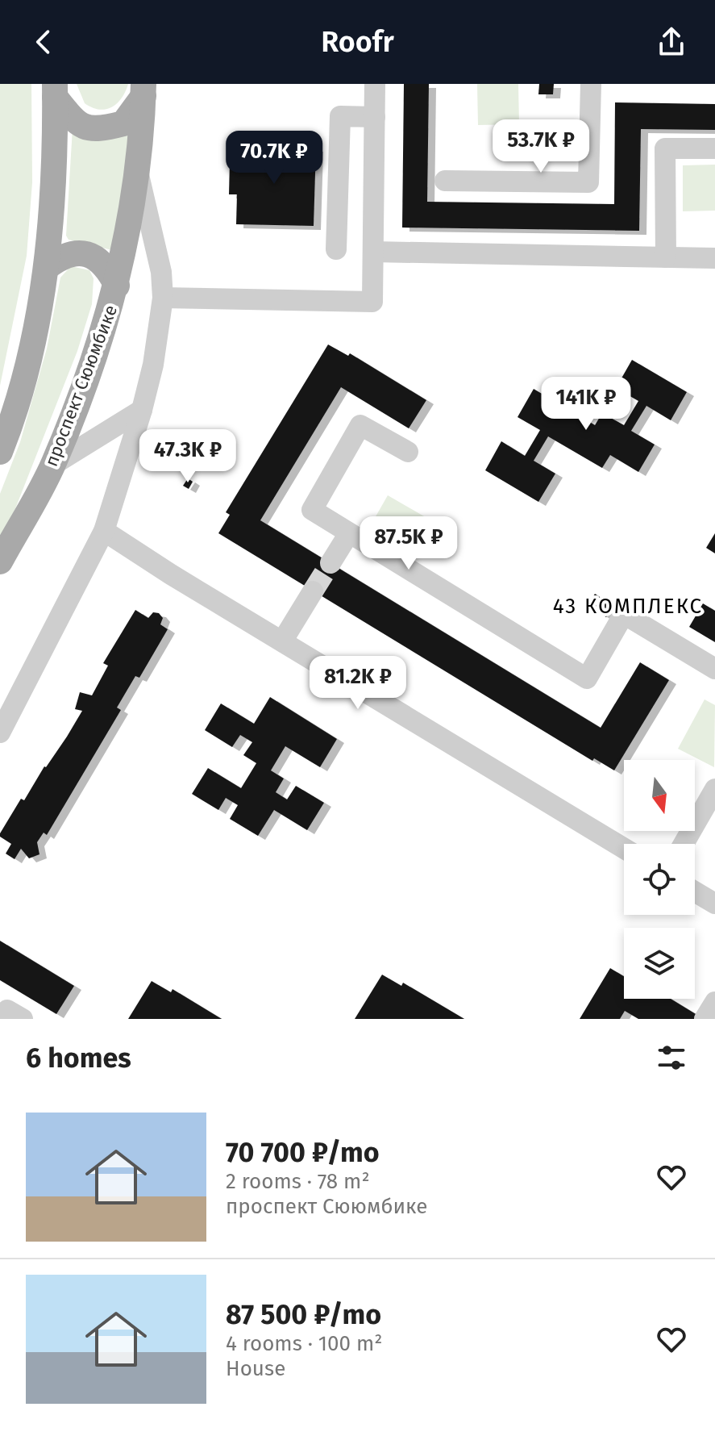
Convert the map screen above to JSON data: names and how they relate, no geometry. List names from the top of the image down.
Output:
{
  "streets": {
    "main road": ["проспект Сююмбике"]
  },
  "districts": ["43 КОМПЛЕКС"],
  "north": "bottom",
  "page": {
    "header": "Roofr",
    "price": [
      "53.7K ₽",
      "70.7K ₽",
      "141K ₽",
      "47.3K ₽",
      "87.5K ₽",
      "81.2K ₽"
    ],
    "heading": "6 homes",
    "list": [
      {
        "name": "70 700 ₽/mo",
        "note": "2 rooms · 78 m² · проспект Сююмбике"
      },
      {
        "name": "87 500 ₽/mo",
        "note": "4 rooms · 100 m² · House"
      }
    ]
  }
}
